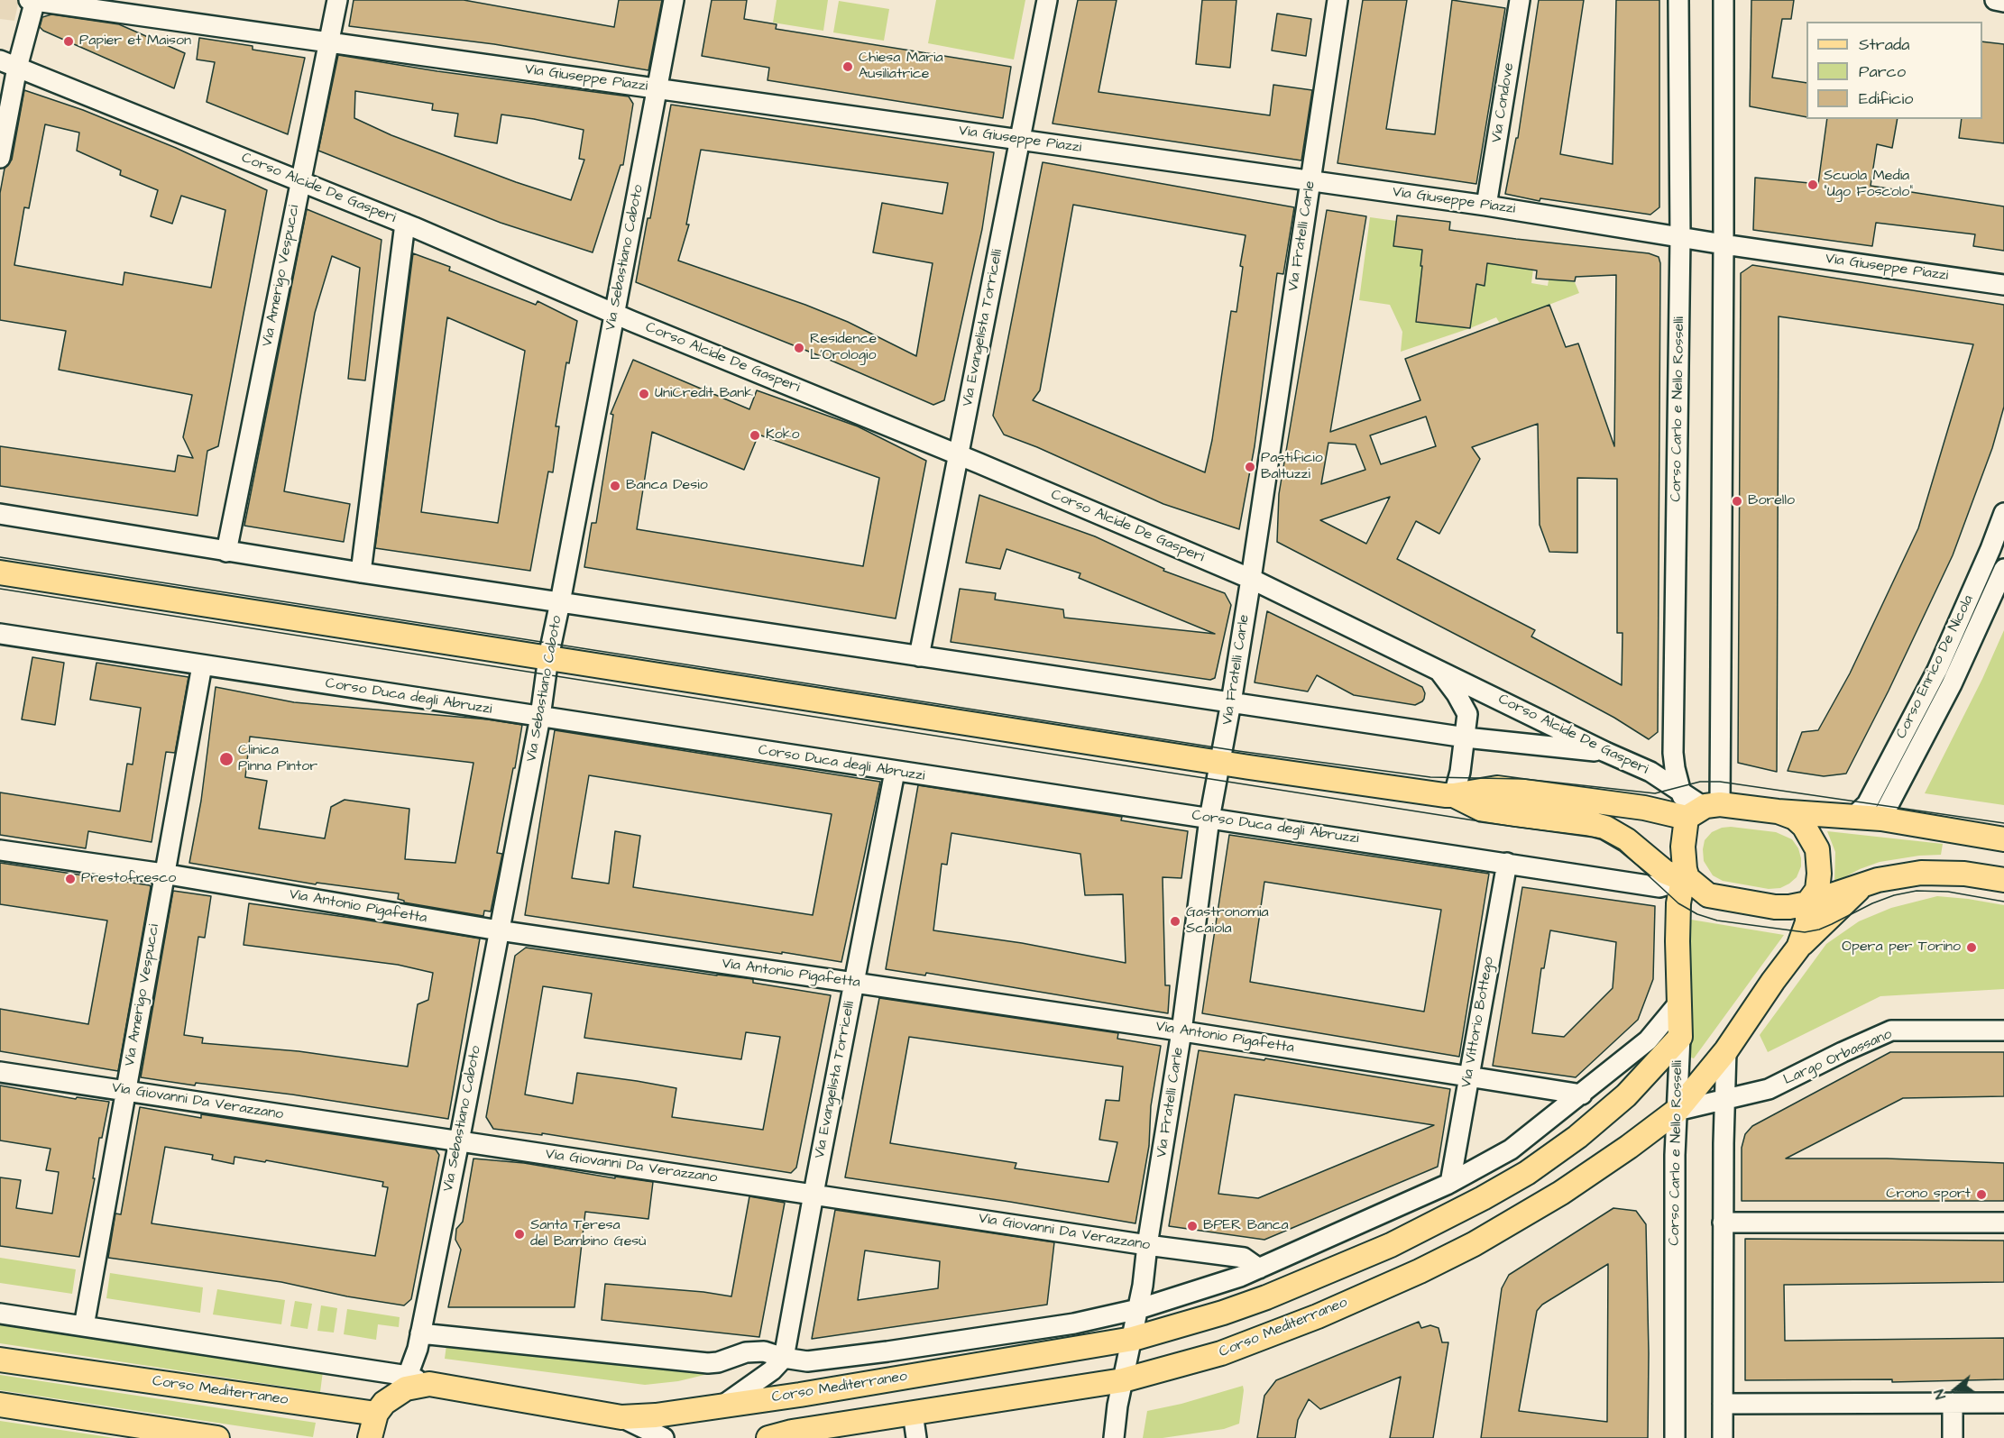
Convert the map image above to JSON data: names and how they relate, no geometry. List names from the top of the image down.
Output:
{
  "streets": {
    "main road": ["Corso Carlo e Nello Rosselli", "Corso Mediterraneo"],
    "street": [
      "Via Giuseppe Piazzi",
      "Via Condove",
      "Corso Alcide De Gasperi",
      "Via Fratelli Carle",
      "Via Sebastiano Caboto",
      "Via Amerigo Vespucci",
      "Via Evangelista Torricelli",
      "Corso Enrico De Nicola",
      "Corso Duca degli Abruzzi",
      "Via Antonio Pigafetta",
      "Via Vittorio Bottego",
      "Largo Orbassano",
      "Via Giovanni Da Verazzano"
    ]
  },
  "crossings": [
    ["Via Giuseppe Piazzi", "Via Condove"],
    ["Via Giuseppe Piazzi", "Via Fratelli Carle"],
    ["Via Giuseppe Piazzi", "Via Sebastiano Caboto"],
    ["Via Giuseppe Piazzi", "Via Amerigo Vespucci"],
    ["Via Giuseppe Piazzi", "Via Evangelista Torricelli"],
    ["Via Giuseppe Piazzi", "Corso Carlo e Nello Rosselli"],
    ["Corso Alcide De Gasperi", "Via Fratelli Carle"],
    ["Corso Alcide De Gasperi", "Via Sebastiano Caboto"],
    ["Corso Alcide De Gasperi", "Via Amerigo Vespucci"],
    ["Corso Alcide De Gasperi", "Via Evangelista Torricelli"],
    ["Corso Alcide De Gasperi", "Corso Carlo e Nello Rosselli"],
    ["Via Fratelli Carle", "Corso Duca degli Abruzzi"],
    ["Via Fratelli Carle", "Via Antonio Pigafetta"],
    ["Via Fratelli Carle", "Via Giovanni Da Verazzano"],
    ["Via Fratelli Carle", "Corso Mediterraneo"],
    ["Via Sebastiano Caboto", "Corso Duca degli Abruzzi"],
    ["Via Sebastiano Caboto", "Via Antonio Pigafetta"],
    ["Via Sebastiano Caboto", "Via Giovanni Da Verazzano"],
    ["Via Sebastiano Caboto", "Corso Mediterraneo"],
    ["Via Amerigo Vespucci", "Corso Duca degli Abruzzi"],
    ["Via Amerigo Vespucci", "Via Antonio Pigafetta"],
    ["Via Amerigo Vespucci", "Via Giovanni Da Verazzano"],
    ["Via Amerigo Vespucci", "Corso Mediterraneo"],
    ["Via Evangelista Torricelli", "Corso Duca degli Abruzzi"],
    ["Via Evangelista Torricelli", "Via Antonio Pigafetta"],
    ["Via Evangelista Torricelli", "Via Giovanni Da Verazzano"],
    ["Via Evangelista Torricelli", "Corso Mediterraneo"],
    ["Corso Carlo e Nello Rosselli", "Corso Duca degli Abruzzi"],
    ["Corso Carlo e Nello Rosselli", "Largo Orbassano"],
    ["Corso Carlo e Nello Rosselli", "Corso Mediterraneo"],
    ["Corso Duca degli Abruzzi", "Via Vittorio Bottego"],
    ["Via Antonio Pigafetta", "Via Vittorio Bottego"],
    ["Via Antonio Pigafetta", "Corso Mediterraneo"],
    ["Via Vittorio Bottego", "Corso Mediterraneo"],
    ["Largo Orbassano", "Corso Mediterraneo"],
    ["Via Giovanni Da Verazzano", "Corso Mediterraneo"]
  ],
  "places": [
    "Papier et Maison",
    "Chiesa Maria Ausiliatrice",
    "Scuola Media \"Ugo Foscolo\"",
    "Residence L'Orologio",
    "UniCredit Bank",
    "Koko",
    "Pastificio Baltuzzi",
    "Banca Desio",
    "Borello",
    "Clinica Pinna Pintor",
    "Prestofresco",
    "Gastronomia Scaiola",
    "Opera per Torino",
    "Crono sport",
    "BPER Banca",
    "Santa Teresa del Bambino Gesù"
  ],
  "legend": ["Strada", "Parco", "Edificio"],
  "north": "left"
}
